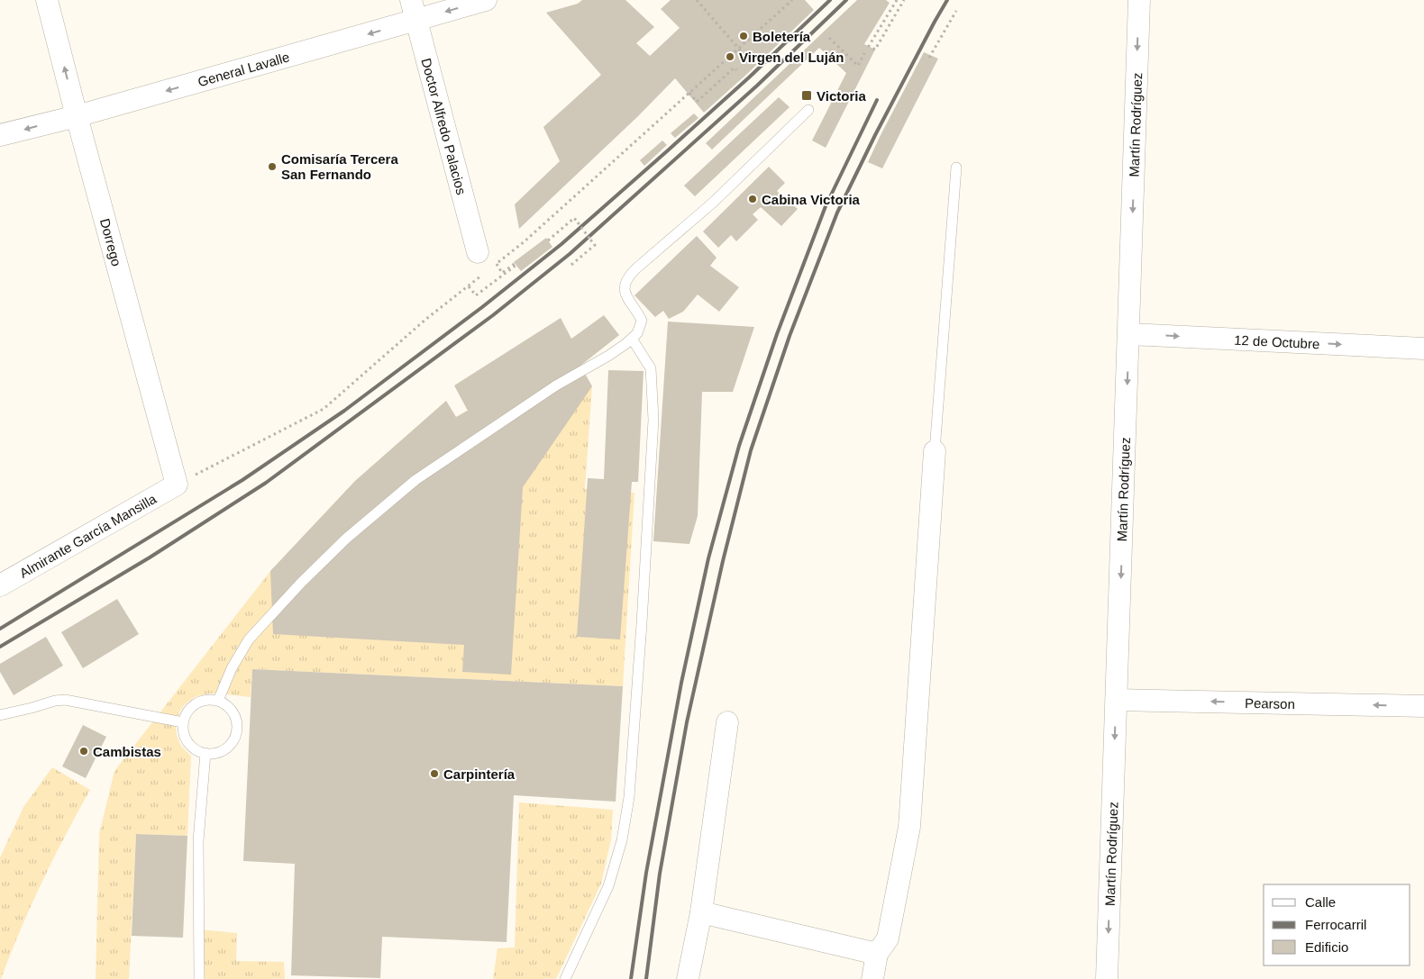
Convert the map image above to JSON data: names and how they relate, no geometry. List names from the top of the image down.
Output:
{
  "streets": {
    "street": [
      "General Lavalle",
      "Martín Rodríguez",
      "Doctor Alfredo Palacios",
      "Dorrego",
      "12 de Octubre",
      "Almirante García Mansilla",
      "Pearson"
    ]
  },
  "crossings": [
    ["General Lavalle", "Doctor Alfredo Palacios"],
    ["General Lavalle", "Dorrego"],
    ["Martín Rodríguez", "12 de Octubre"],
    ["Martín Rodríguez", "Pearson"],
    ["Dorrego", "Almirante García Mansilla"]
  ],
  "one_way": [
    "General Lavalle",
    "Martín Rodríguez",
    "12 de Octubre",
    "Pearson"
  ],
  "places": {
    "other": [
      "Boletería",
      "Virgen del Luján",
      "Comisaría Tercera San Fernando",
      "Cabina Victoria",
      "Cambistas",
      "Carpintería"
    ],
    "transit": ["Victoria"]
  },
  "legend": ["Calle", "Ferrocarril", "Edificio"]
}
